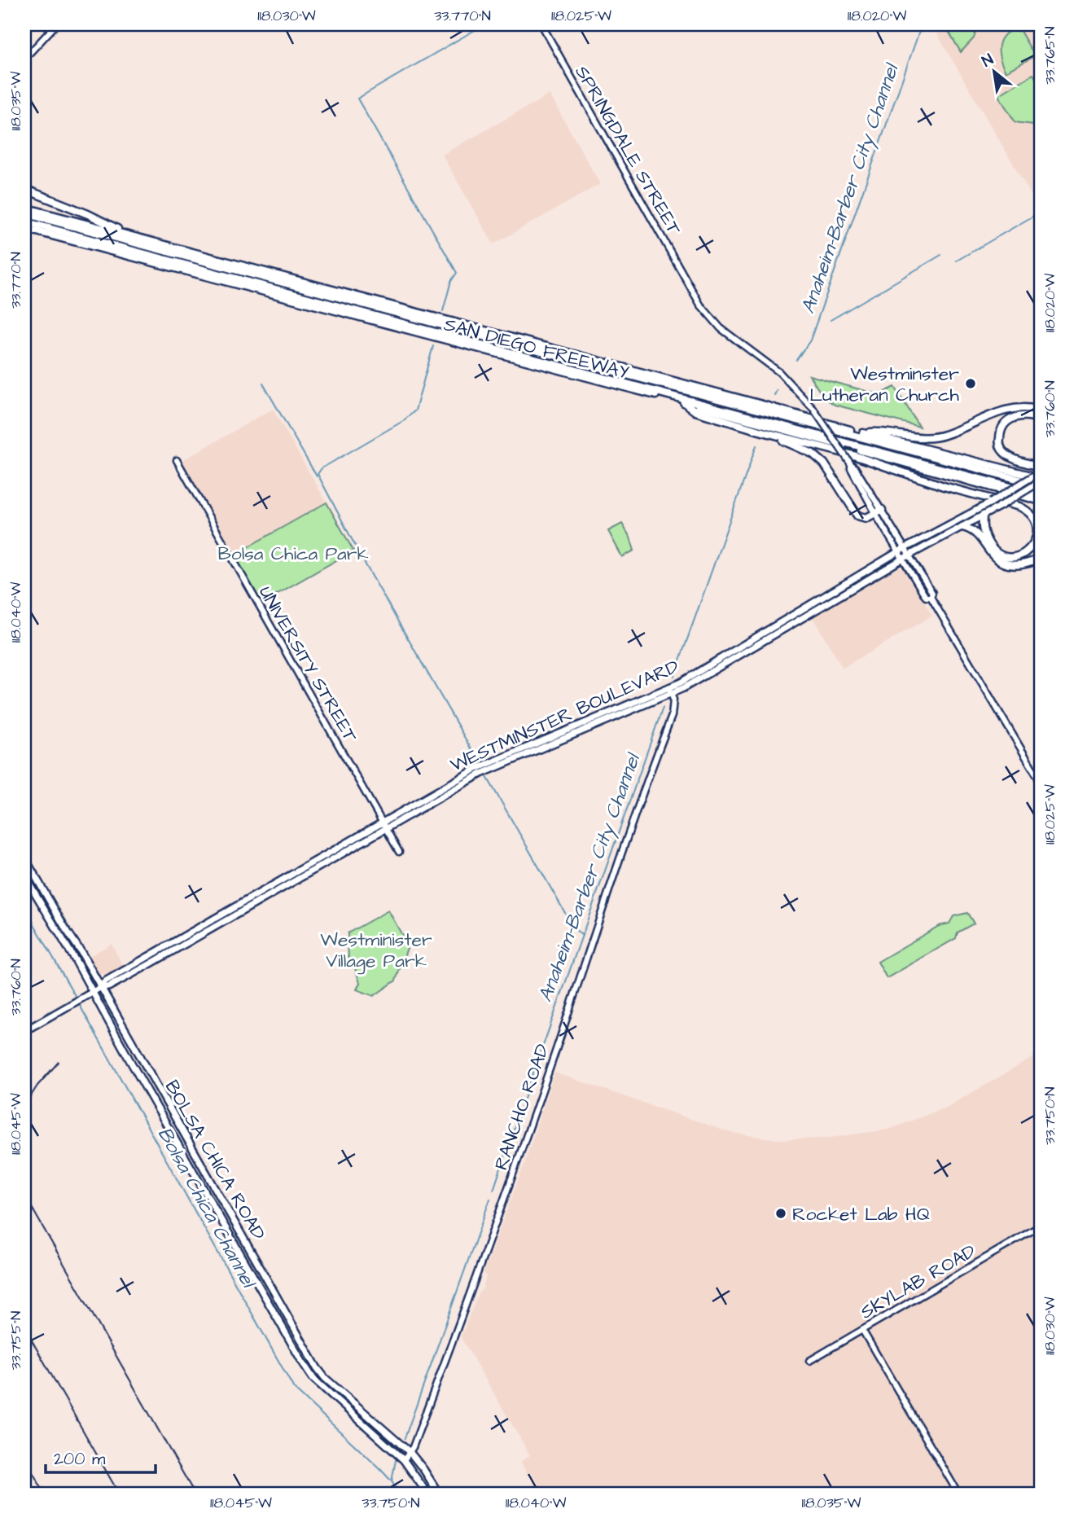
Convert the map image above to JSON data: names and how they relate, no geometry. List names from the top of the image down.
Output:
{
  "streets": {
    "highway": ["SAN DIEGO FREEWAY"],
    "main road": ["WESTMINSTER BOULEVARD", "BOLSA CHICA ROAD"],
    "street": [
      "SPRINGDALE STREET",
      "UNIVERSITY STREET",
      "RANCHO ROAD",
      "SKYLAB ROAD"
    ]
  },
  "crossings": [
    ["SPRINGDALE STREET", "WESTMINSTER BOULEVARD"],
    ["SAN DIEGO FREEWAY", "WESTMINSTER BOULEVARD"],
    ["UNIVERSITY STREET", "WESTMINSTER BOULEVARD"],
    ["WESTMINSTER BOULEVARD", "RANCHO ROAD"],
    ["WESTMINSTER BOULEVARD", "BOLSA CHICA ROAD"],
    ["RANCHO ROAD", "BOLSA CHICA ROAD"]
  ],
  "water": ["Anaheim-Barber City Channel", "Bolsa Chica Channel"],
  "parks": ["Bolsa Chica Park", "Westminister Village Park"],
  "places": ["Westminster Lutheran Church", "Rocket Lab HQ"],
  "scale_bar": "200 m",
  "north": "top left",
  "coordinates": [
    "118.030°W",
    "33.770°N",
    "118.025°W",
    "118.020°W",
    "33.765°N",
    "118.035°W",
    "33.760°N",
    "118.040°W",
    "33.750°N",
    "118.045°W",
    "33.755°N"
  ]
}
